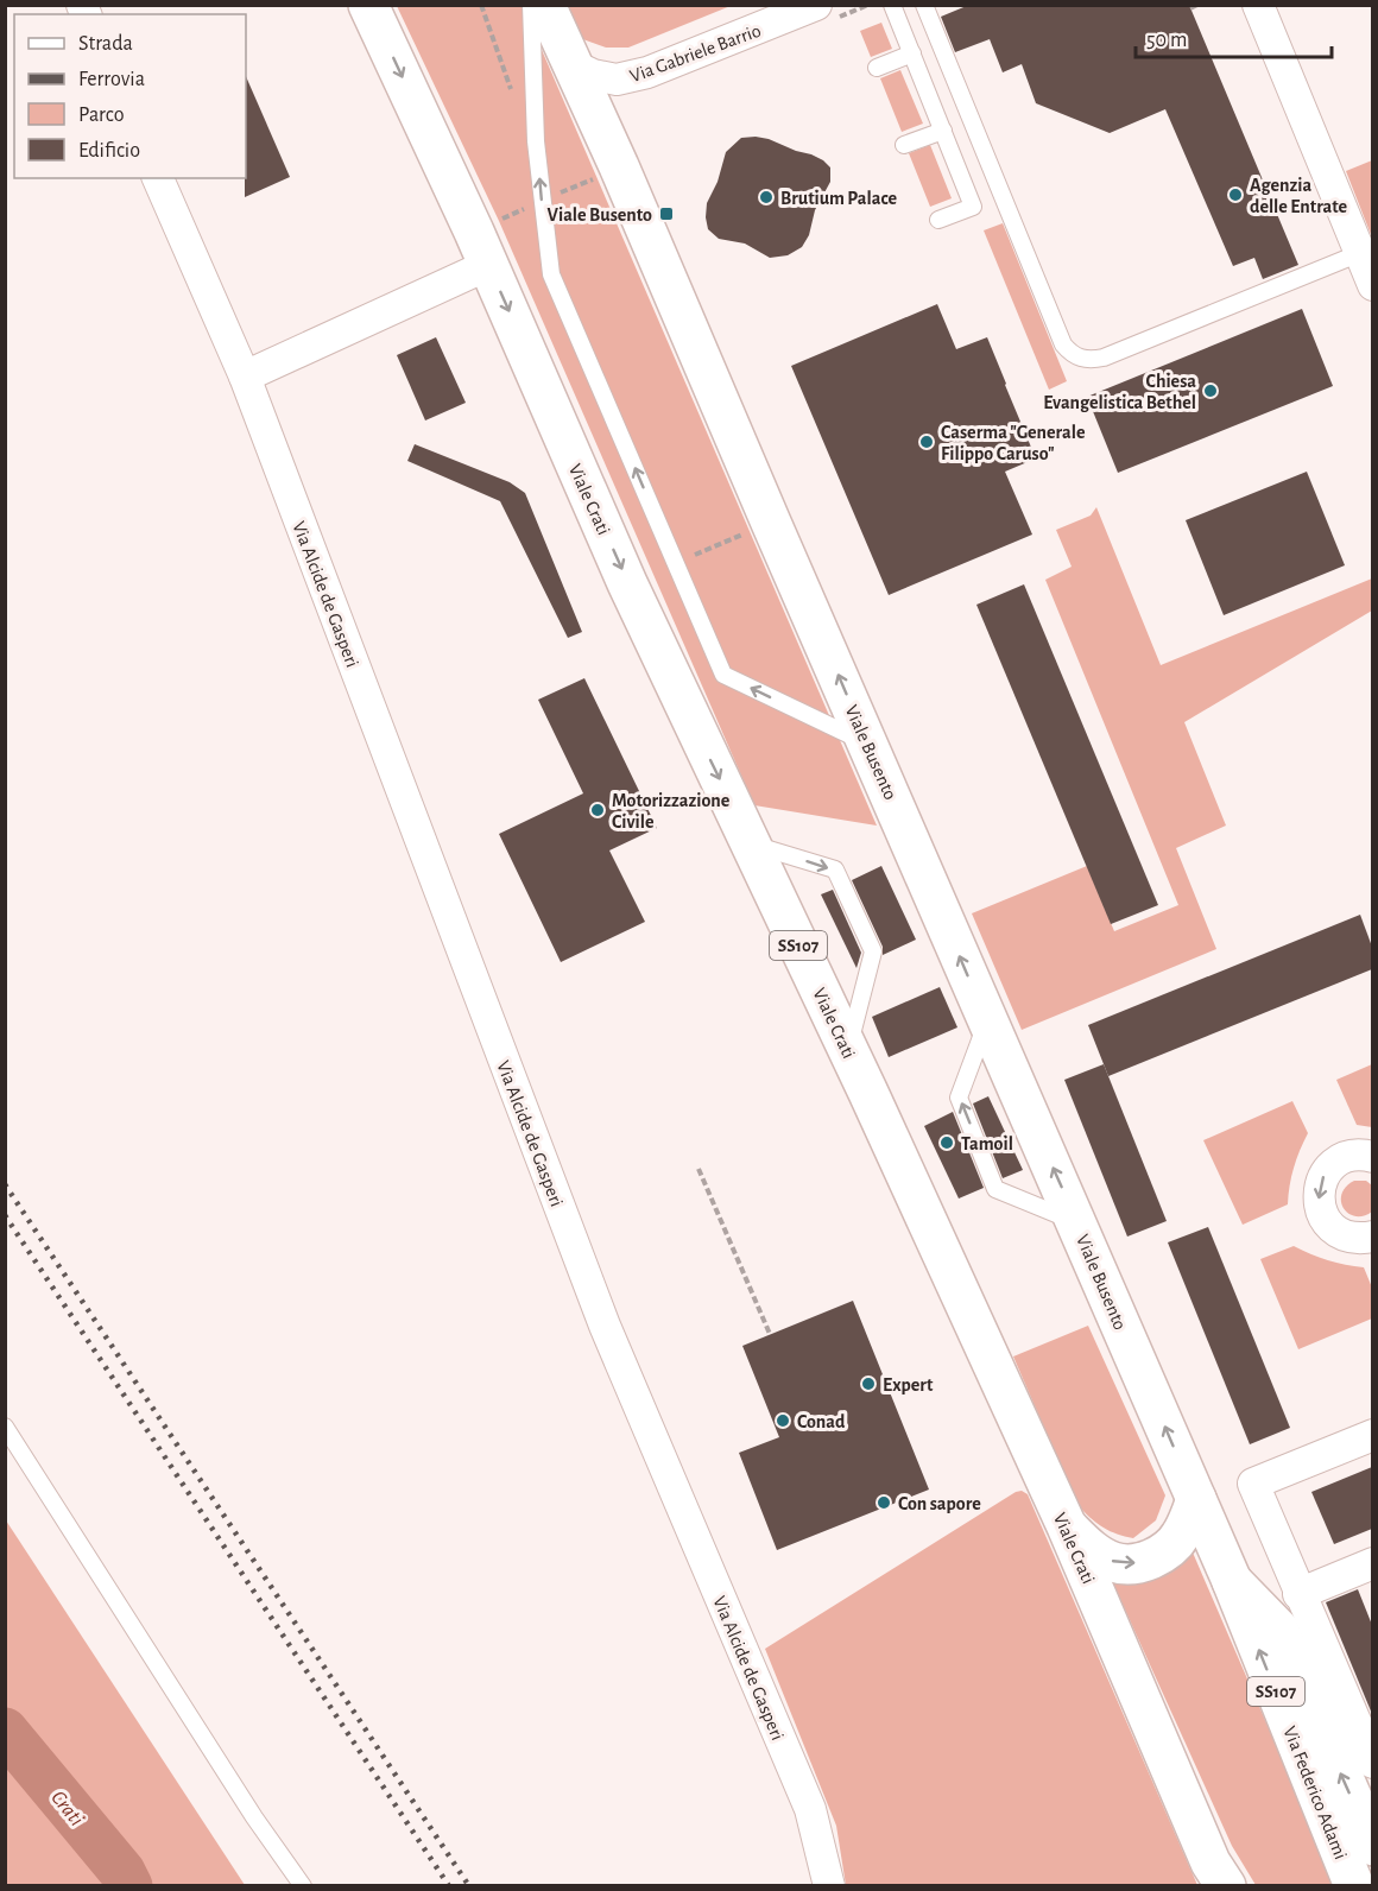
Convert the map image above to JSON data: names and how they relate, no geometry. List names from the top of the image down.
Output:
{
  "streets": {
    "main road": [
      "Viale Crati",
      "Viale Busento",
      "SS107",
      "Via Federico Adami"
    ],
    "street": ["Via Gabriele Barrio", "Via Alcide de Gasperi"]
  },
  "crossings": [
    ["Via Gabriele Barrio", "Viale Busento"],
    ["Viale Busento", "Via Federico Adami"]
  ],
  "one_way": ["Viale Crati", "Viale Busento", "Via Federico Adami"],
  "water": ["Crati"],
  "places": {
    "other": [
      "Agenzia delle Entrate",
      "Brutium Palace",
      "Chiesa Evangelistica Bethel",
      "Caserma \"Generale Filippo Caruso\"",
      "Motorizzazione Civile",
      "Tamoil",
      "Expert",
      "Conad",
      "Con sapore"
    ],
    "transit": ["Viale Busento"]
  },
  "legend": [
    "Strada",
    "Ferrovia",
    "Parco",
    "Edificio"
  ],
  "scale_bar": "50 m"
}
